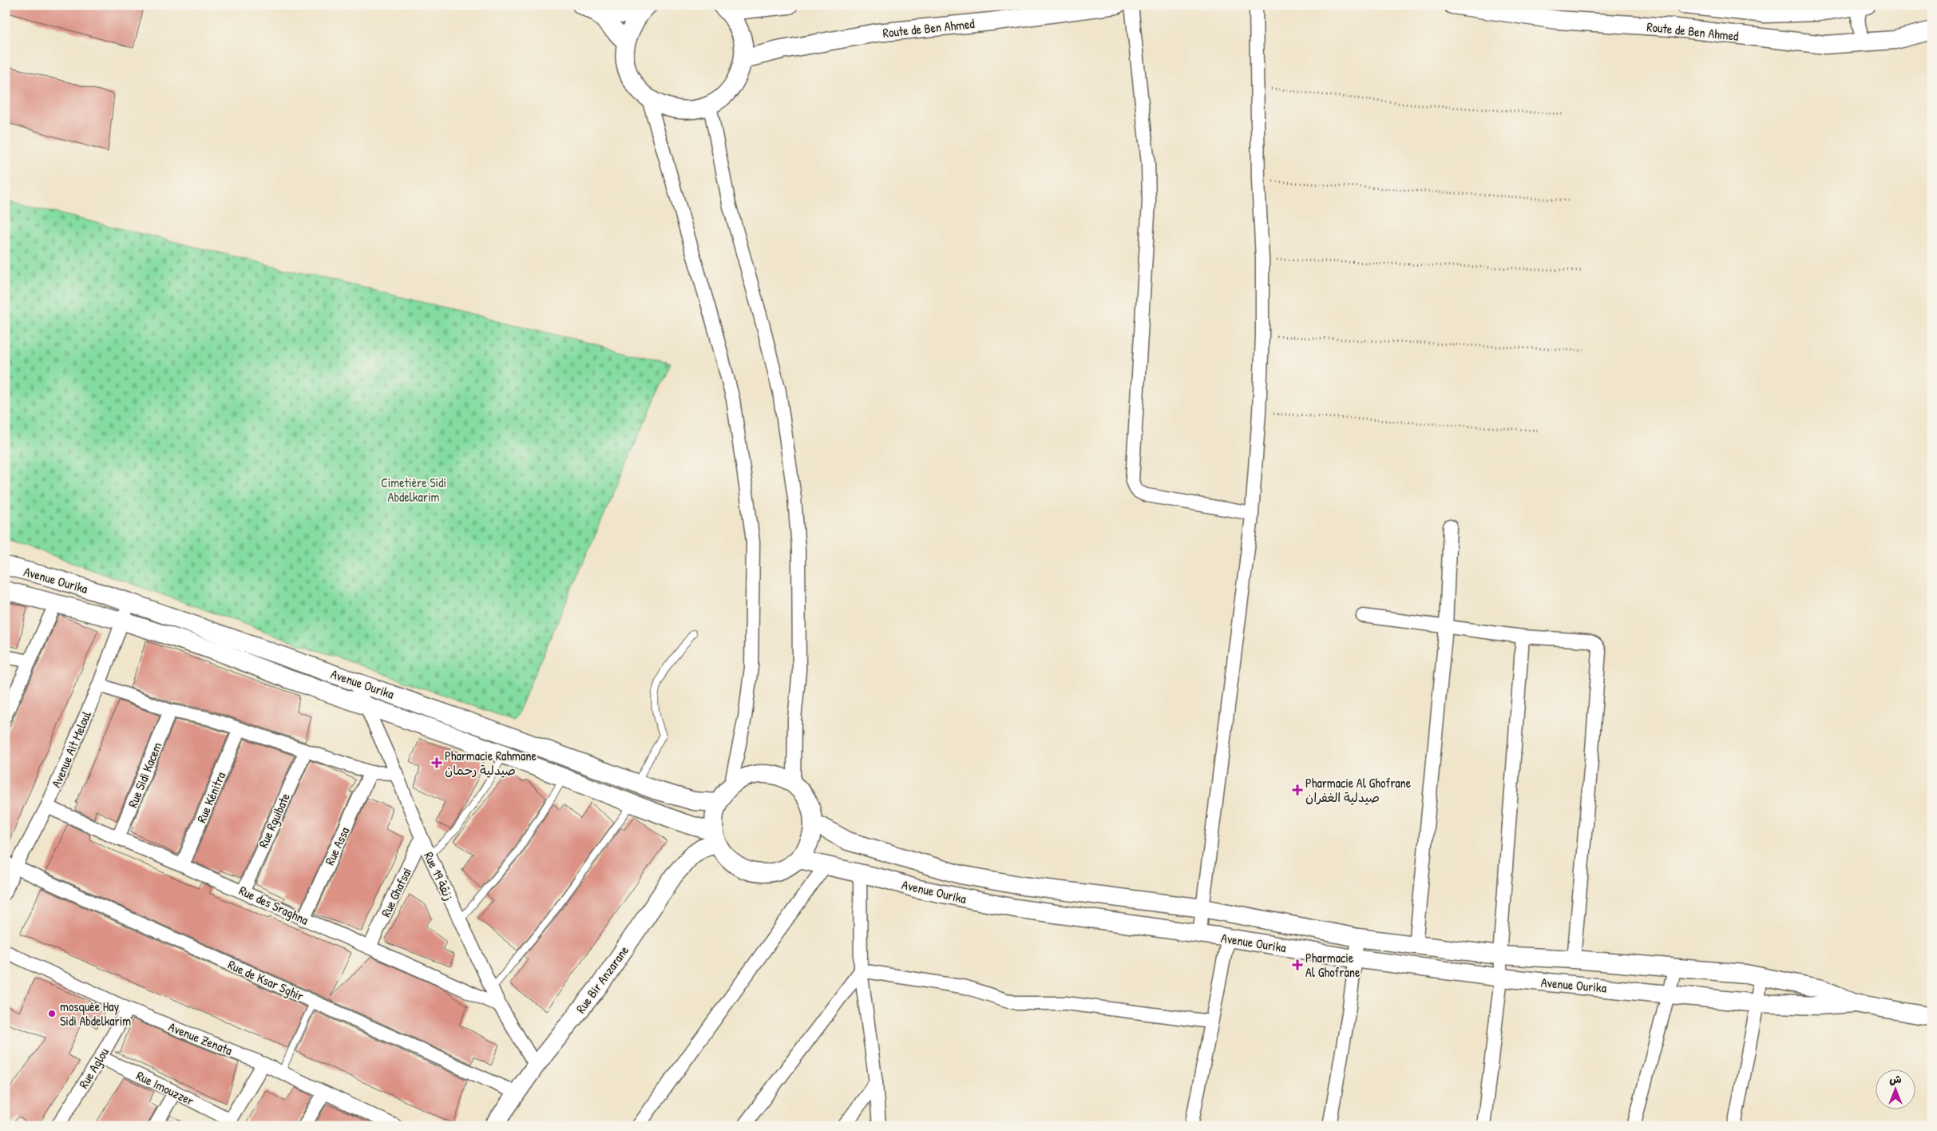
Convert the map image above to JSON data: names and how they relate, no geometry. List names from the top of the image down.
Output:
{
  "streets": {
    "street": [
      "Route de Ben Ahmed",
      "Avenue Ourika",
      "Avenue Ait Meloul",
      "Rue Sidi Kacem",
      "Rue Kénitra",
      "Rue Rguibate",
      "Rue Assa",
      "Rue 19 زنقة",
      "Rue Ghafsai",
      "Rue des Sraghna",
      "Rue Bir Anzarane",
      "Rue de Ksar Sghir",
      "Avenue Zenata",
      "Rue Aglou",
      "Rue Imouzzer"
    ]
  },
  "crossings": [
    ["Avenue Ourika", "Avenue Ait Meloul"],
    ["Avenue Ourika", "Rue 19 زنقة"],
    ["Avenue Ourika", "Rue Bir Anzarane"],
    ["Avenue Ait Meloul", "Rue des Sraghna"],
    ["Avenue Ait Meloul", "Rue de Ksar Sghir"],
    ["Rue Sidi Kacem", "Rue des Sraghna"],
    ["Rue Kénitra", "Rue des Sraghna"],
    ["Rue Rguibate", "Rue des Sraghna"],
    ["Rue Assa", "Rue des Sraghna"],
    ["Rue 19 زنقة", "Rue Ghafsai"],
    ["Rue 19 زنقة", "Rue des Sraghna"],
    ["Rue 19 زنقة", "Rue Bir Anzarane"],
    ["Rue Ghafsai", "Rue des Sraghna"],
    ["Rue Bir Anzarane", "Rue de Ksar Sghir"],
    ["Avenue Zenata", "Rue Aglou"],
    ["Rue Aglou", "Rue Imouzzer"]
  ],
  "parks": ["Cimetière Sidi Abdelkarim"],
  "places": {
    "health": ["Pharmacie Rahmane صيدلية رحمان", "Pharmacie Al Ghofrane صيدلية الغفران", "Pharmacie Al Ghofrane"],
    "other": ["mosquée Hay Sidi Abdelkarim"]
  },
  "north": "top"
}
